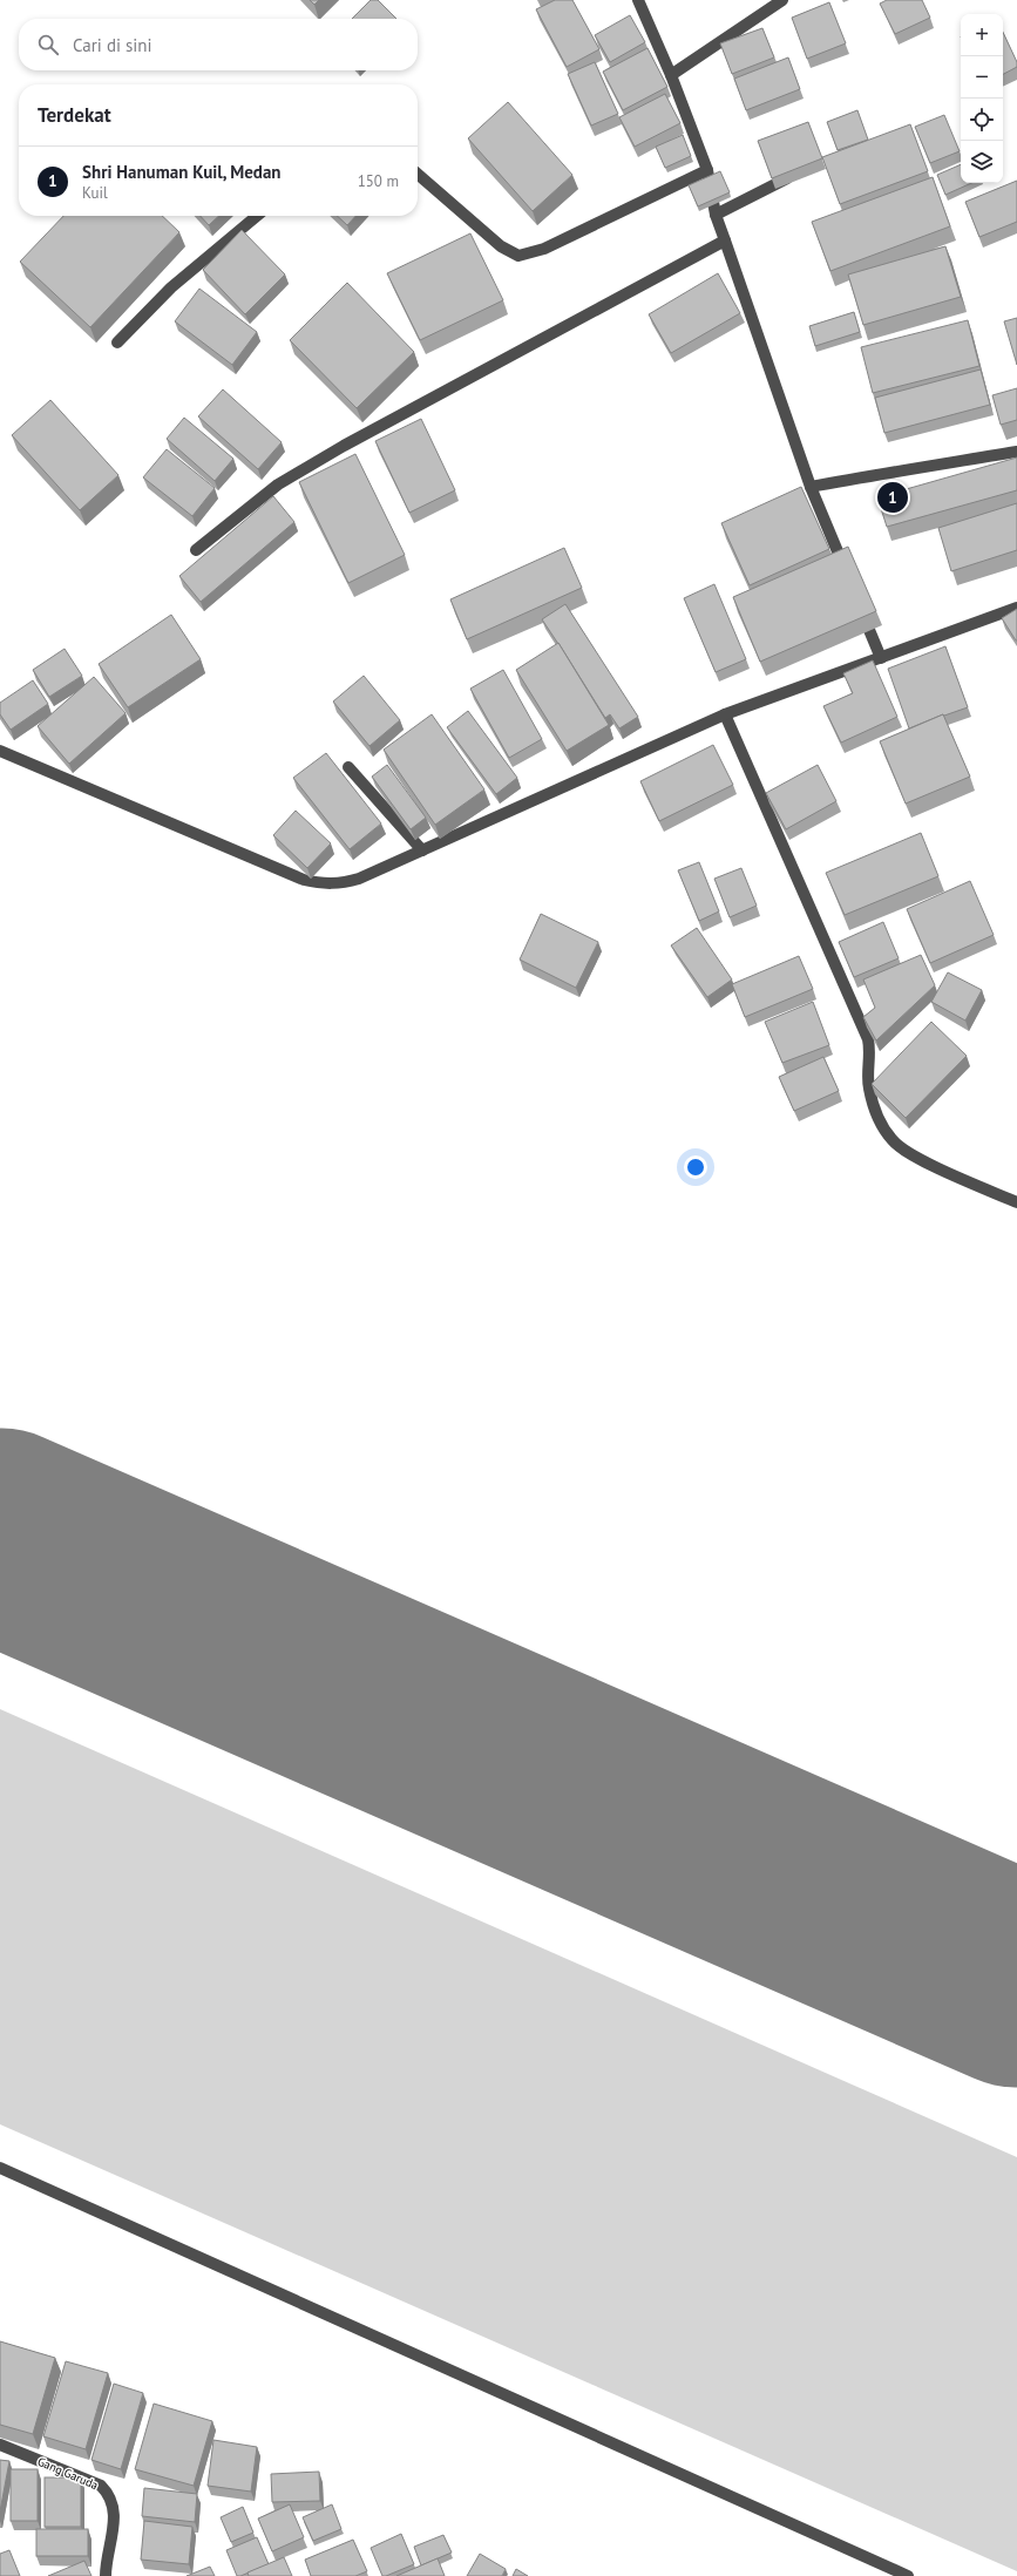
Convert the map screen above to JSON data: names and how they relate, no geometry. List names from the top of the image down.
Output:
{
  "streets": {
    "street": ["Gang Garuda"]
  },
  "page": {
    "map_buttons": ["+", "−"],
    "search": "Cari di sini",
    "heading": "Terdekat",
    "list": [
      {
        "mark": "1",
        "name": "Shri Hanuman Kuil, Medan",
        "note": "Kuil",
        "value": "150 m"
      }
    ],
    "pins": "1"
  }
}
